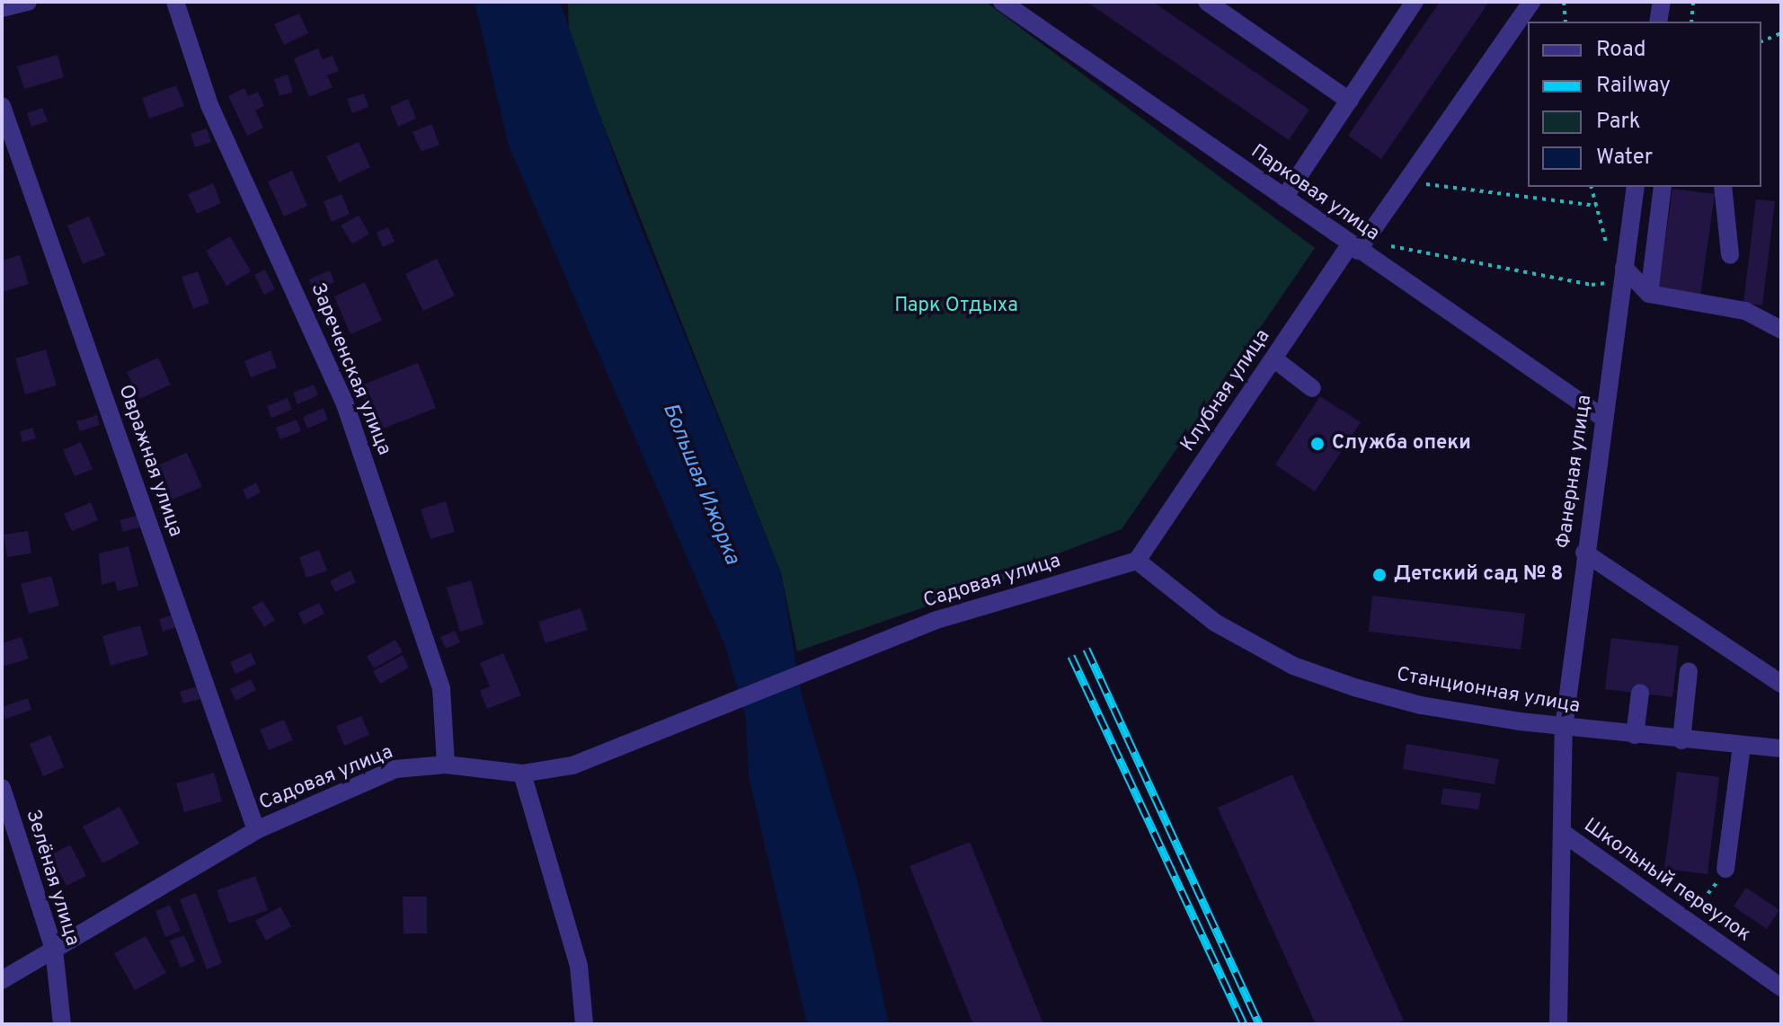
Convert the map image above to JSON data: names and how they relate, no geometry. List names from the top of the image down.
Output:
{
  "streets": {
    "street": [
      "Парковая улица",
      "Зареченская улица",
      "Клубная улица",
      "Овражная улица",
      "Фанерная улица",
      "Садовая улица",
      "Станционная улица",
      "Зелёная улица",
      "Школьный переулок"
    ]
  },
  "crossings": [
    ["Парковая улица", "Клубная улица"],
    ["Парковая улица", "Фанерная улица"],
    ["Зареченская улица", "Садовая улица"],
    ["Клубная улица", "Садовая улица"],
    ["Клубная улица", "Станционная улица"],
    ["Овражная улица", "Садовая улица"],
    ["Фанерная улица", "Станционная улица"],
    ["Фанерная улица", "Школьный переулок"],
    ["Садовая улица", "Станционная улица"],
    ["Садовая улица", "Зелёная улица"]
  ],
  "water": ["Большая Ижорка"],
  "parks": ["Парк Отдыха"],
  "places": ["Служба опеки", "Детский сад № 8"],
  "legend": [
    "Road",
    "Railway",
    "Park",
    "Water"
  ]
}
